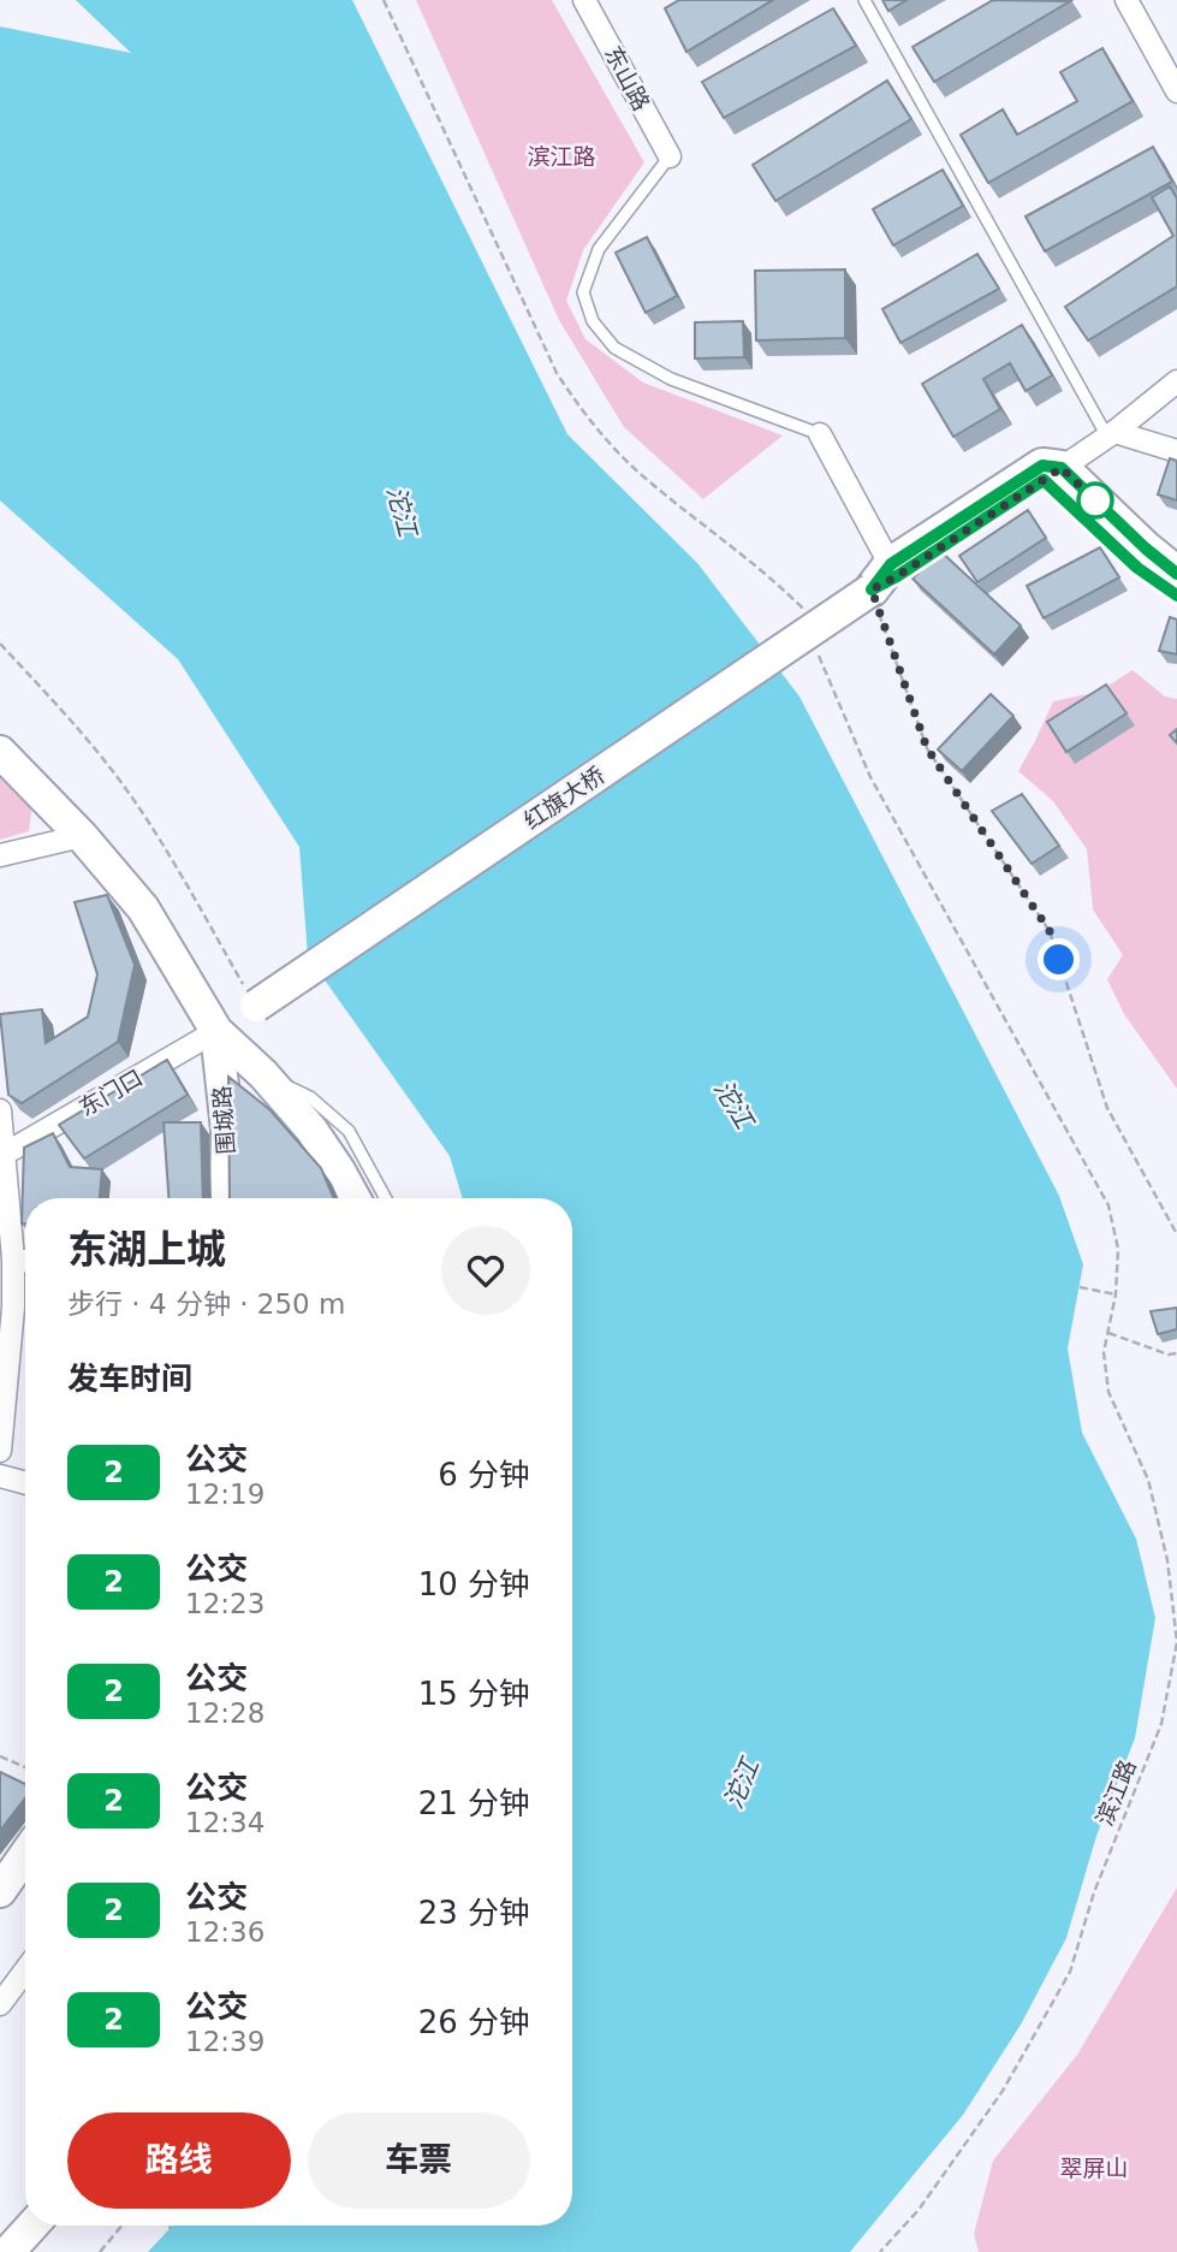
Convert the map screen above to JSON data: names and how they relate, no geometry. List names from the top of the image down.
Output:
{
  "streets": {
    "street": [
      "东山路",
      "红旗大桥",
      "东门口",
      "围城路"
    ],
    "path": ["滨江路"]
  },
  "crossings": [
    ["红旗大桥", "东门口"],
    ["红旗大桥", "围城路"],
    ["东门口", "围城路"]
  ],
  "water": ["沱江"],
  "parks": ["滨江路", "翠屏山"],
  "lines": ["bus line 2"],
  "page": {
    "heading": [
      ["东湖上城", "步行 · 4 分钟 · 250 m"],
      "发车时间"
    ],
    "list": [
      {
        "mark": "2",
        "name": "公交",
        "note": "12:19",
        "value": "6 分钟"
      },
      {
        "mark": "2",
        "name": "公交",
        "note": "12:23",
        "value": "10 分钟"
      },
      {
        "mark": "2",
        "name": "公交",
        "note": "12:28",
        "value": "15 分钟"
      },
      {
        "mark": "2",
        "name": "公交",
        "note": "12:34",
        "value": "21 分钟"
      },
      {
        "mark": "2",
        "name": "公交",
        "note": "12:36",
        "value": "23 分钟"
      },
      {
        "mark": "2",
        "name": "公交",
        "note": "12:39",
        "value": "26 分钟"
      }
    ],
    "buttons": ["路线", "车票"]
  }
}
